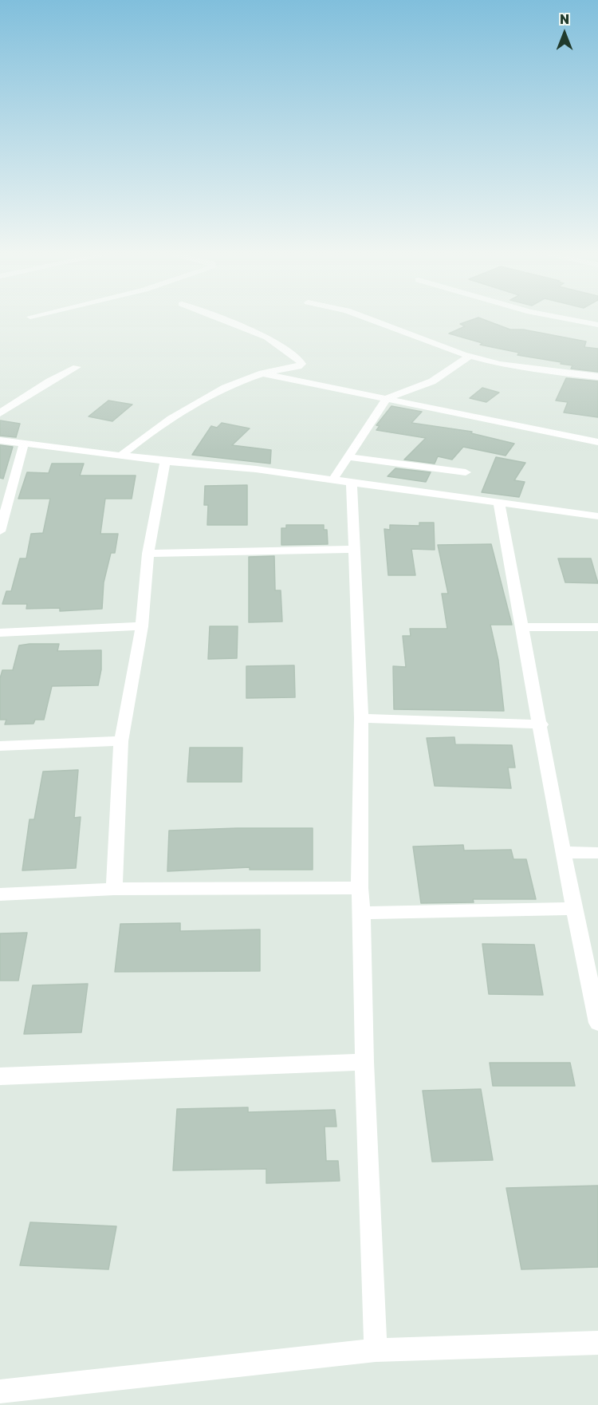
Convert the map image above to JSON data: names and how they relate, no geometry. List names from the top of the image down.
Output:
{
  "north": "top"
}
